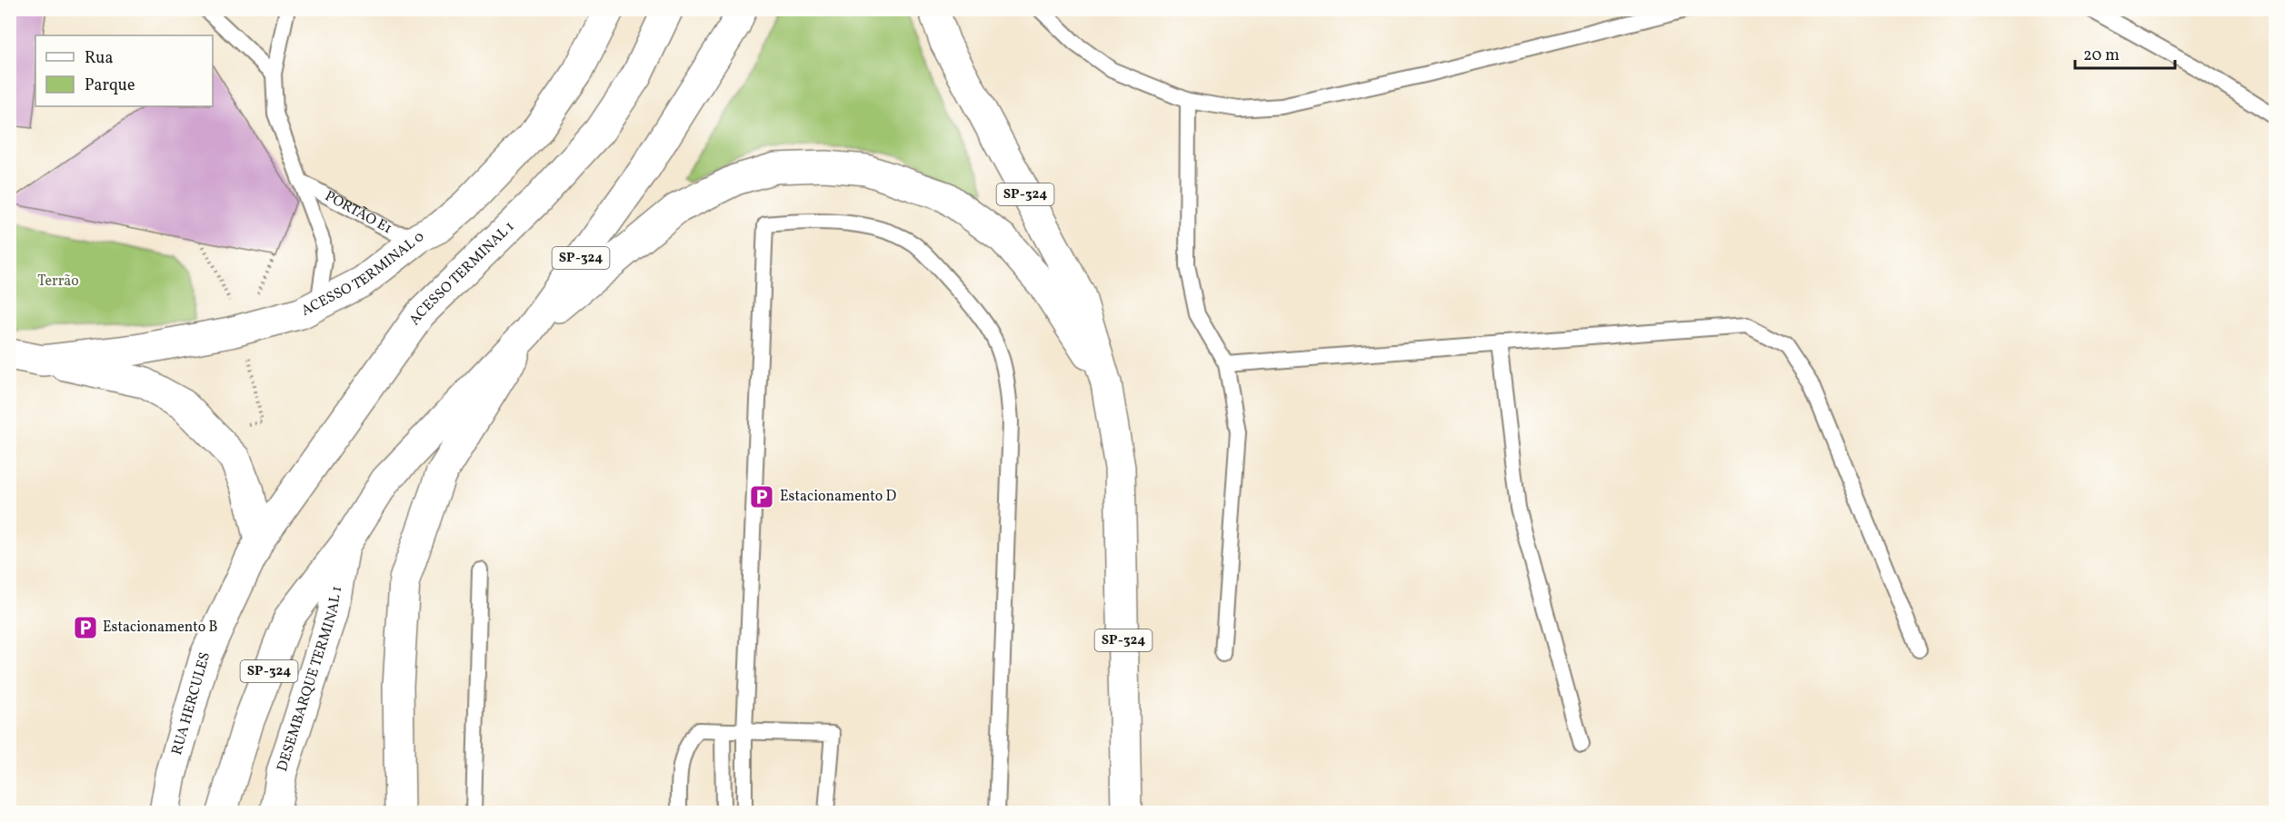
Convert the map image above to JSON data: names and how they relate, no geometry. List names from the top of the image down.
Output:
{
  "streets": {
    "main road": [
      "SP-324",
      "ACESSO TERMINAL 0",
      "ACESSO TERMINAL 1",
      "DESEMBARQUE TERMINAL 1",
      "RUA HERCULES"
    ],
    "lane": ["PORTÃO E1"]
  },
  "crossings": [
    ["SP-324", "DESEMBARQUE TERMINAL 1"],
    ["PORTÃO E1", "ACESSO TERMINAL 0"],
    ["ACESSO TERMINAL 1", "RUA HERCULES"]
  ],
  "parks": ["Terrão"],
  "places": {
    "parking": ["Estacionamento D", "Estacionamento B"]
  },
  "legend": ["Rua", "Parque"],
  "scale_bar": "20 m"
}
